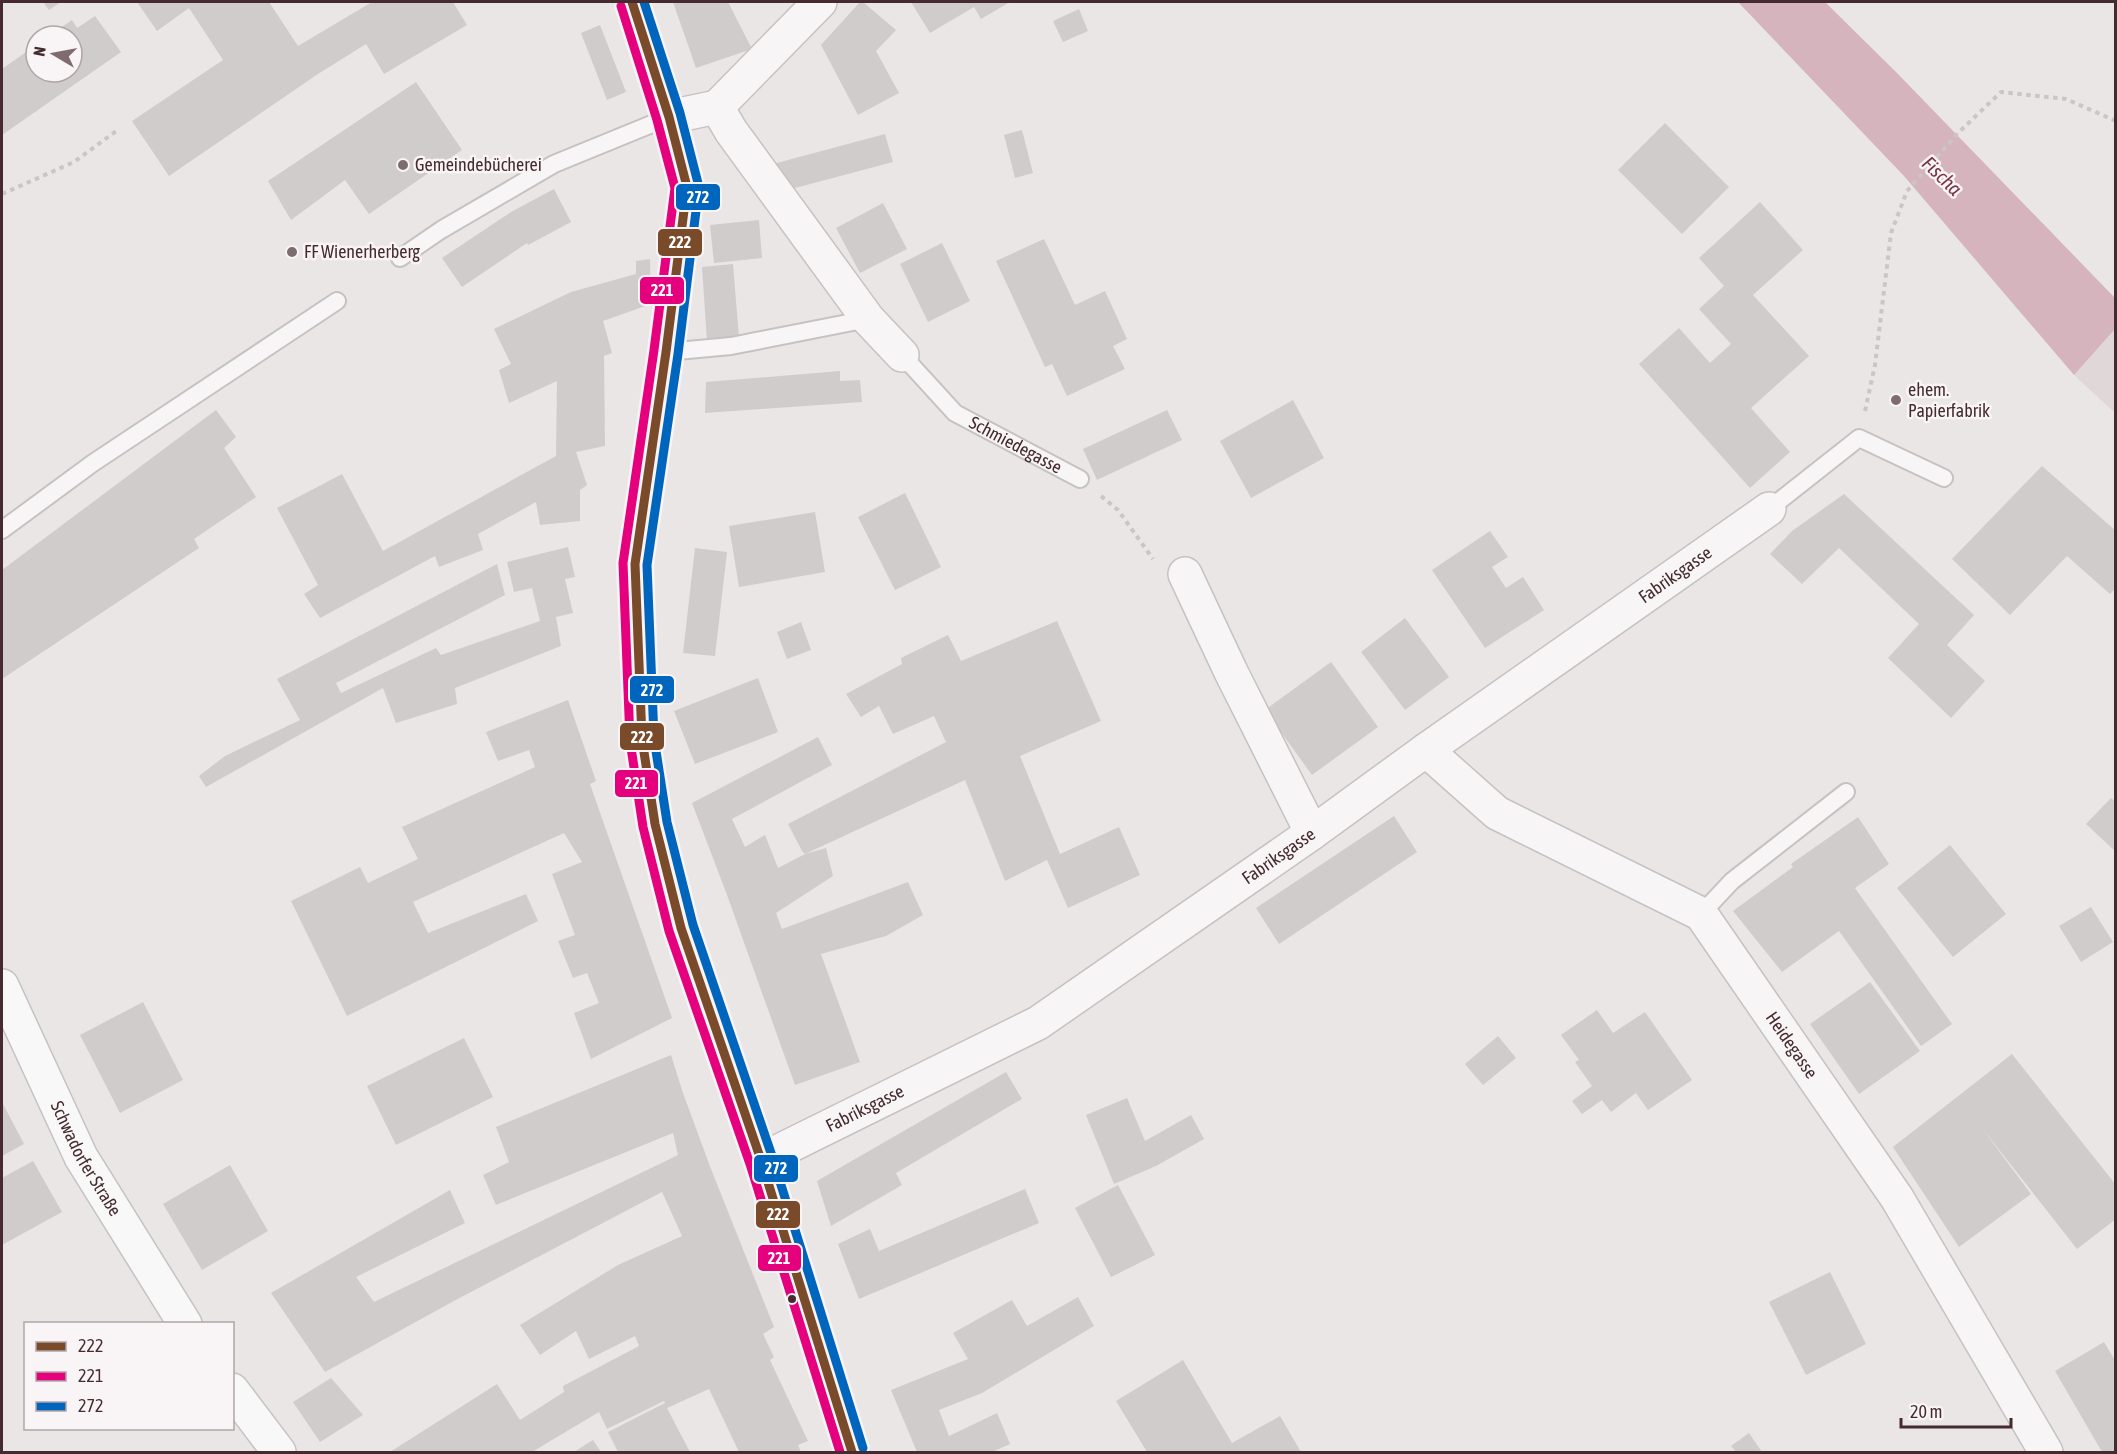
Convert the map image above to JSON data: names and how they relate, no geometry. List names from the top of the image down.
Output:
{
  "streets": {
    "main road": ["Schwadorfer Straße"],
    "street": ["Schmiedegasse", "Fabriksgasse", "Heidegasse"]
  },
  "crossings": [
    ["Fabriksgasse", "Heidegasse"]
  ],
  "water": ["Fischa"],
  "places": ["Gemeindebücherei", "FF Wienerherberg", "ehem. Papierfabrik"],
  "lines": ["transit line 222", "transit line 272", "transit line 221"],
  "legend": ["222", "221", "272"],
  "scale_bar": "20 m",
  "north": "left"
}
